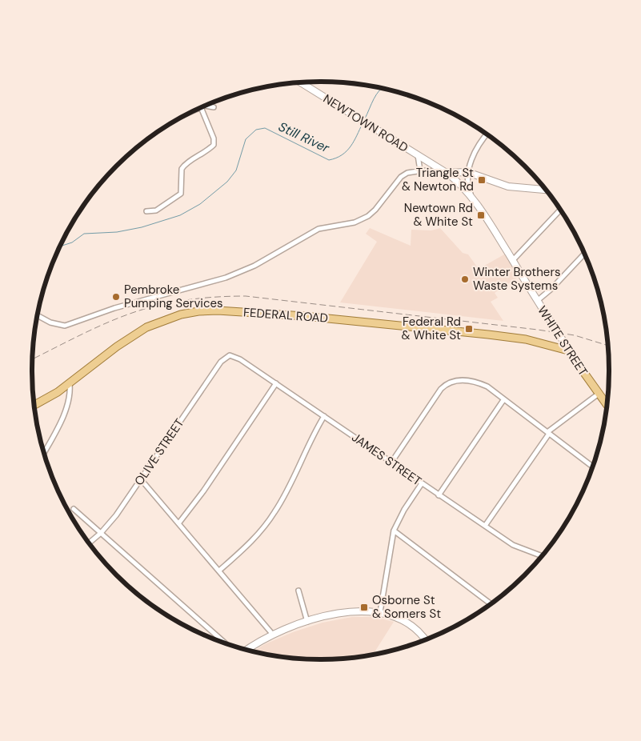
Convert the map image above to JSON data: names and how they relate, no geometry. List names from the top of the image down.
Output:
{
  "streets": {
    "main road": ["NEWTOWN ROAD", "FEDERAL ROAD", "WHITE STREET"],
    "street": ["OLIVE STREET", "JAMES STREET"]
  },
  "crossings": [
    ["NEWTOWN ROAD", "WHITE STREET"],
    ["FEDERAL ROAD", "WHITE STREET"],
    ["OLIVE STREET", "JAMES STREET"]
  ],
  "water": ["Still River"],
  "places": {
    "transit": [
      "Triangle St & Newton Rd",
      "Newtown Rd & White St",
      "Federal Rd & White St",
      "Osborne St & Somers St"
    ],
    "other": ["Winter Brothers Waste Systems", "Pembroke Pumping Services"]
  }
}
